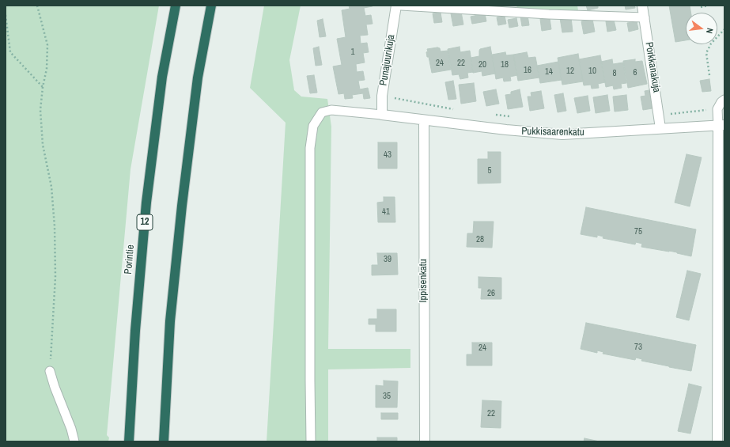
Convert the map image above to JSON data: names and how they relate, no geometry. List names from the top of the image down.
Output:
{
  "streets": {
    "highway": ["12", "Porintie"],
    "street": [
      "Punajuurikuja",
      "Porkkanakuja",
      "Pukkisaarenkatu",
      "Ippisenkatu"
    ]
  },
  "crossings": [
    ["Punajuurikuja", "Pukkisaarenkatu"],
    ["Porkkanakuja", "Pukkisaarenkatu"],
    ["Pukkisaarenkatu", "Ippisenkatu"]
  ],
  "house_numbers": [
    "1",
    "24",
    "22",
    "20",
    "18",
    "16",
    "12",
    "10",
    "14",
    "6",
    "8",
    "43",
    "5",
    "41",
    "75",
    "28",
    "39",
    "26",
    "73",
    "24",
    "35",
    "22"
  ],
  "north": "right"
}
